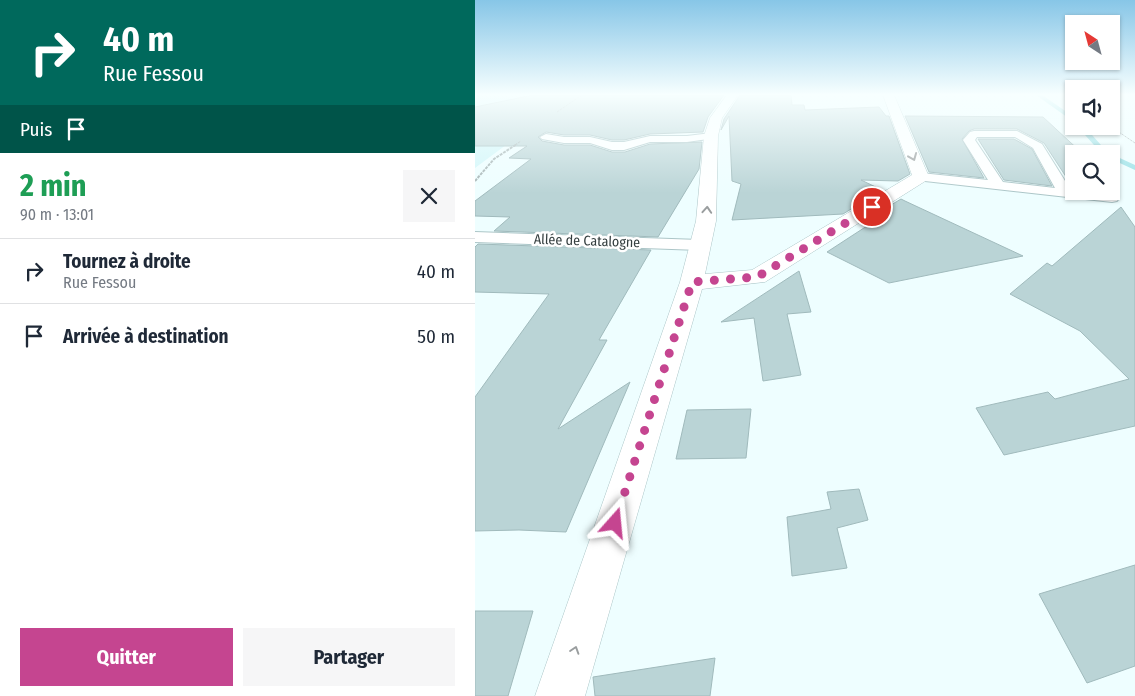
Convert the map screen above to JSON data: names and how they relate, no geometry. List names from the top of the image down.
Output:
{
  "streets": {
    "lane": ["Allée de Catalogne"]
  },
  "north": "top left",
  "page": {
    "turn": ["40 m", "Rue Fessou"],
    "then": "Puis",
    "heading": ["2 min", "90 m · 13:01"],
    "list": [
      {
        "name": "Tournez à droite",
        "note": "Rue Fessou",
        "value": "40 m"
      },
      {
        "name": "Arrivée à destination",
        "value": "50 m"
      }
    ],
    "buttons": ["Quitter", "Partager"]
  }
}
